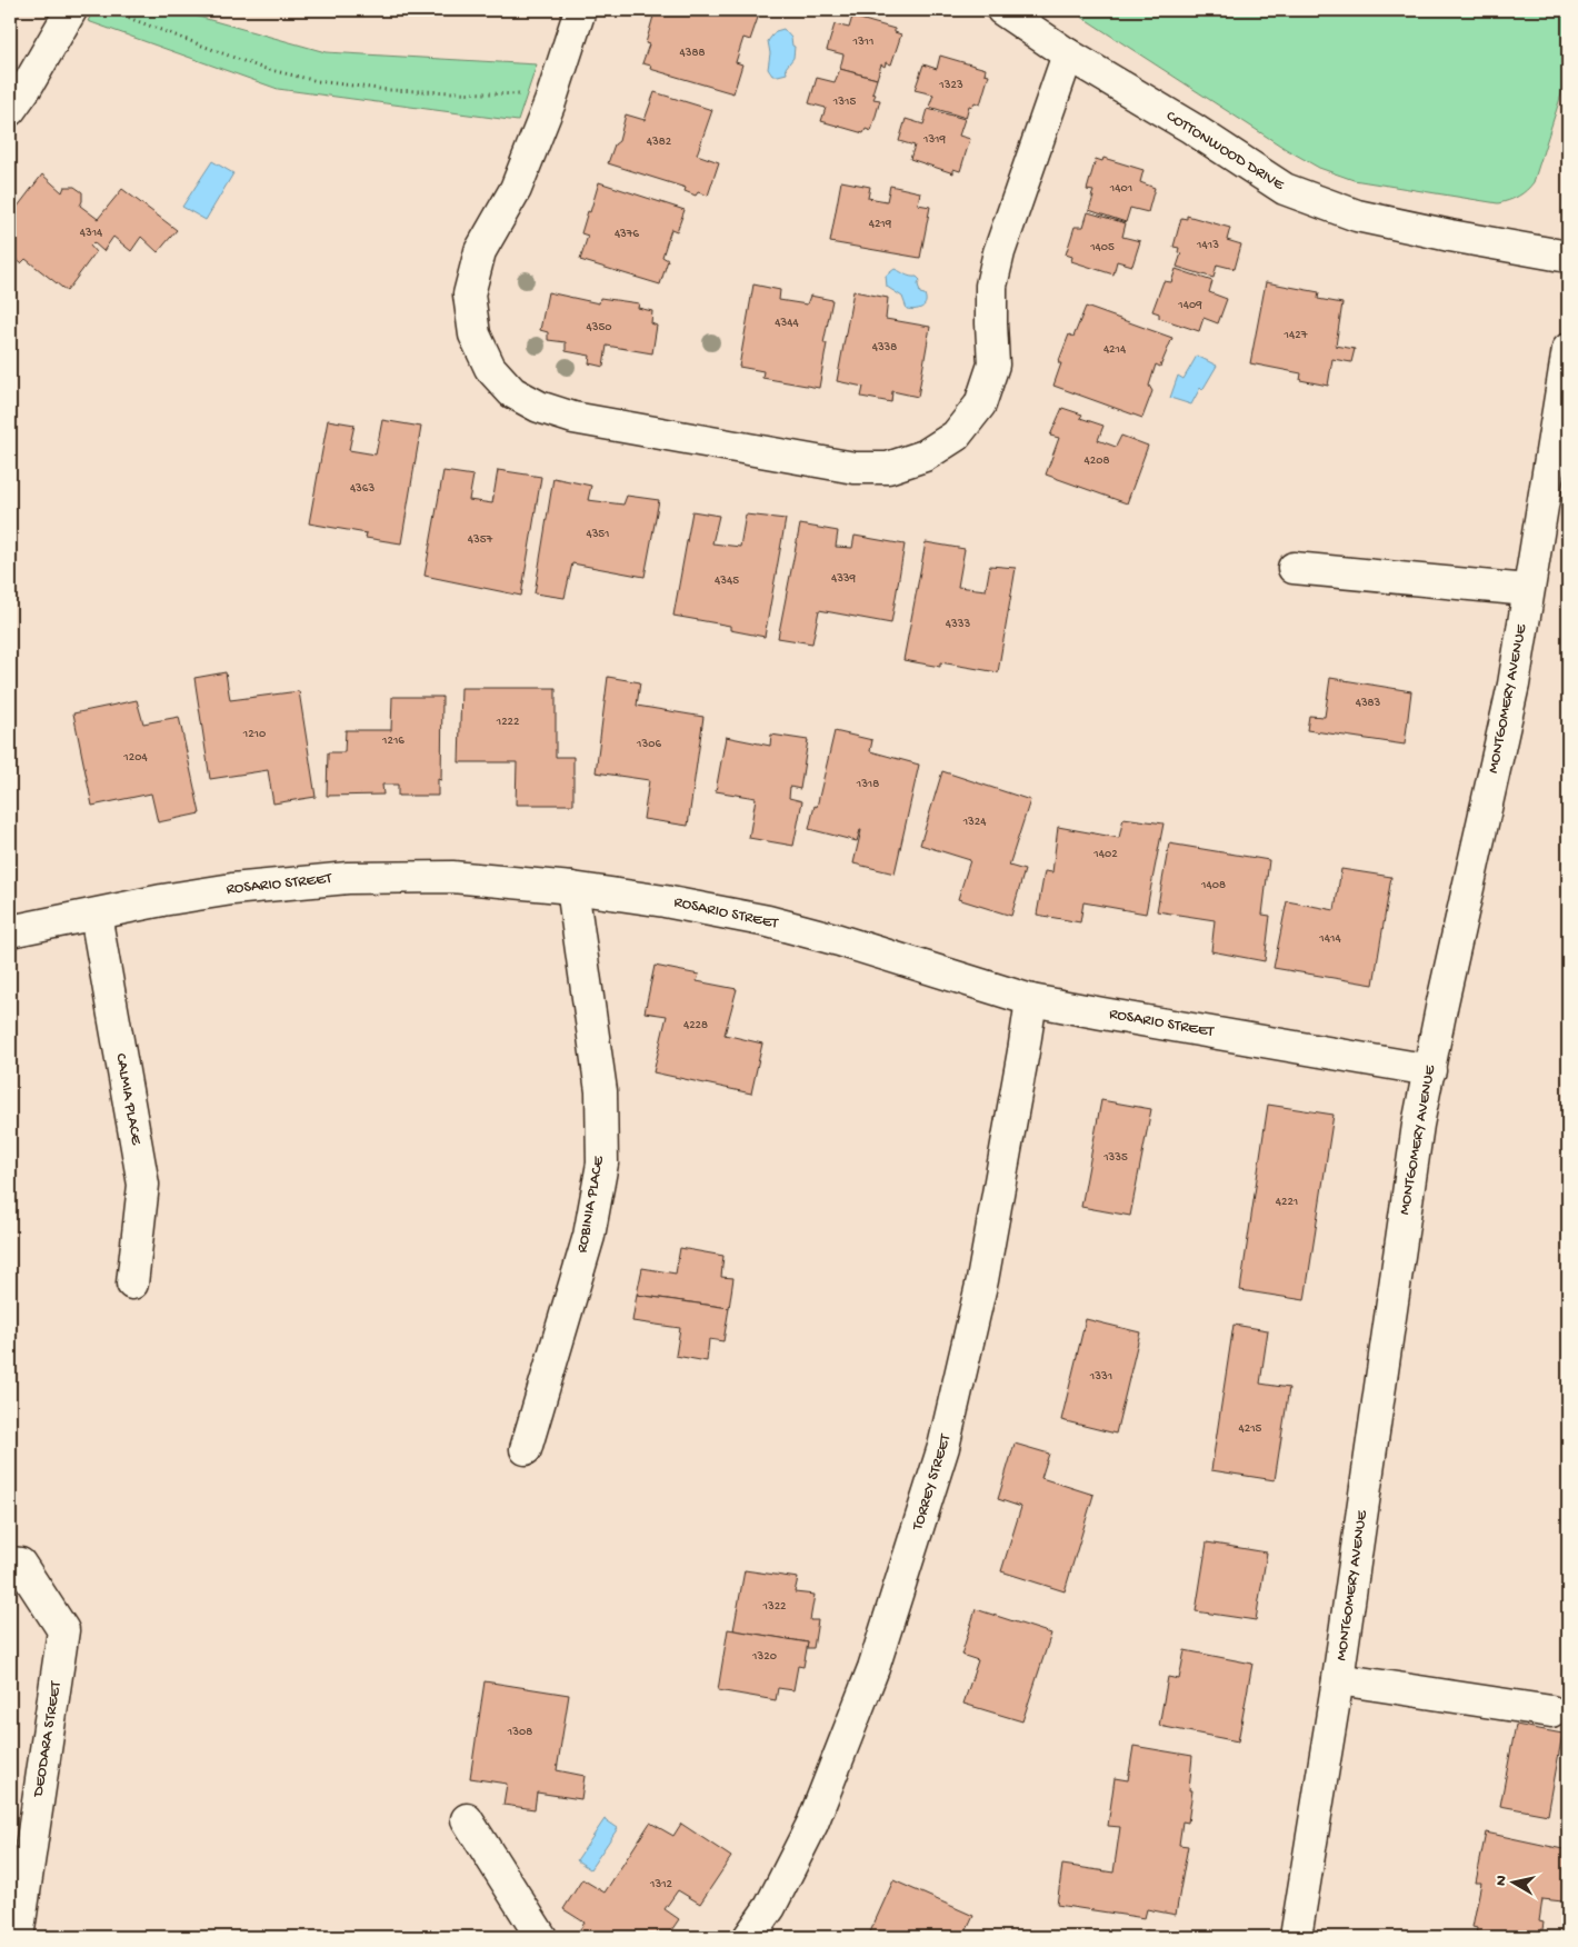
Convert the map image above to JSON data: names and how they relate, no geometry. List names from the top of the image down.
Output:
{
  "streets": {
    "street": [
      "COTTONWOOD DRIVE",
      "MONTGOMERY AVENUE",
      "ROSARIO STREET",
      "CALMIA PLACE",
      "ROBINIA PLACE",
      "TORREY STREET",
      "DEODARA STREET"
    ]
  },
  "crossings": [
    ["MONTGOMERY AVENUE", "ROSARIO STREET"],
    ["ROSARIO STREET", "CALMIA PLACE"],
    ["ROSARIO STREET", "ROBINIA PLACE"],
    ["ROSARIO STREET", "TORREY STREET"]
  ],
  "house_numbers": [
    "1311",
    "4388",
    "1323",
    "1315",
    "1319",
    "4382",
    "1401",
    "4219",
    "4314",
    "4376",
    "1413",
    "1405",
    "1409",
    "4344",
    "4350",
    "1427",
    "4338",
    "4214",
    "4208",
    "4363",
    "4351",
    "4357",
    "4339",
    "4345",
    "4333",
    "4383",
    "1222",
    "1210",
    "1216",
    "1306",
    "1204",
    "1318",
    "1324",
    "1402",
    "1408",
    "1414",
    "4228",
    "1335",
    "4221",
    "1331",
    "4215",
    "1322",
    "1320",
    "1308",
    "1312"
  ],
  "north": "left"
}
